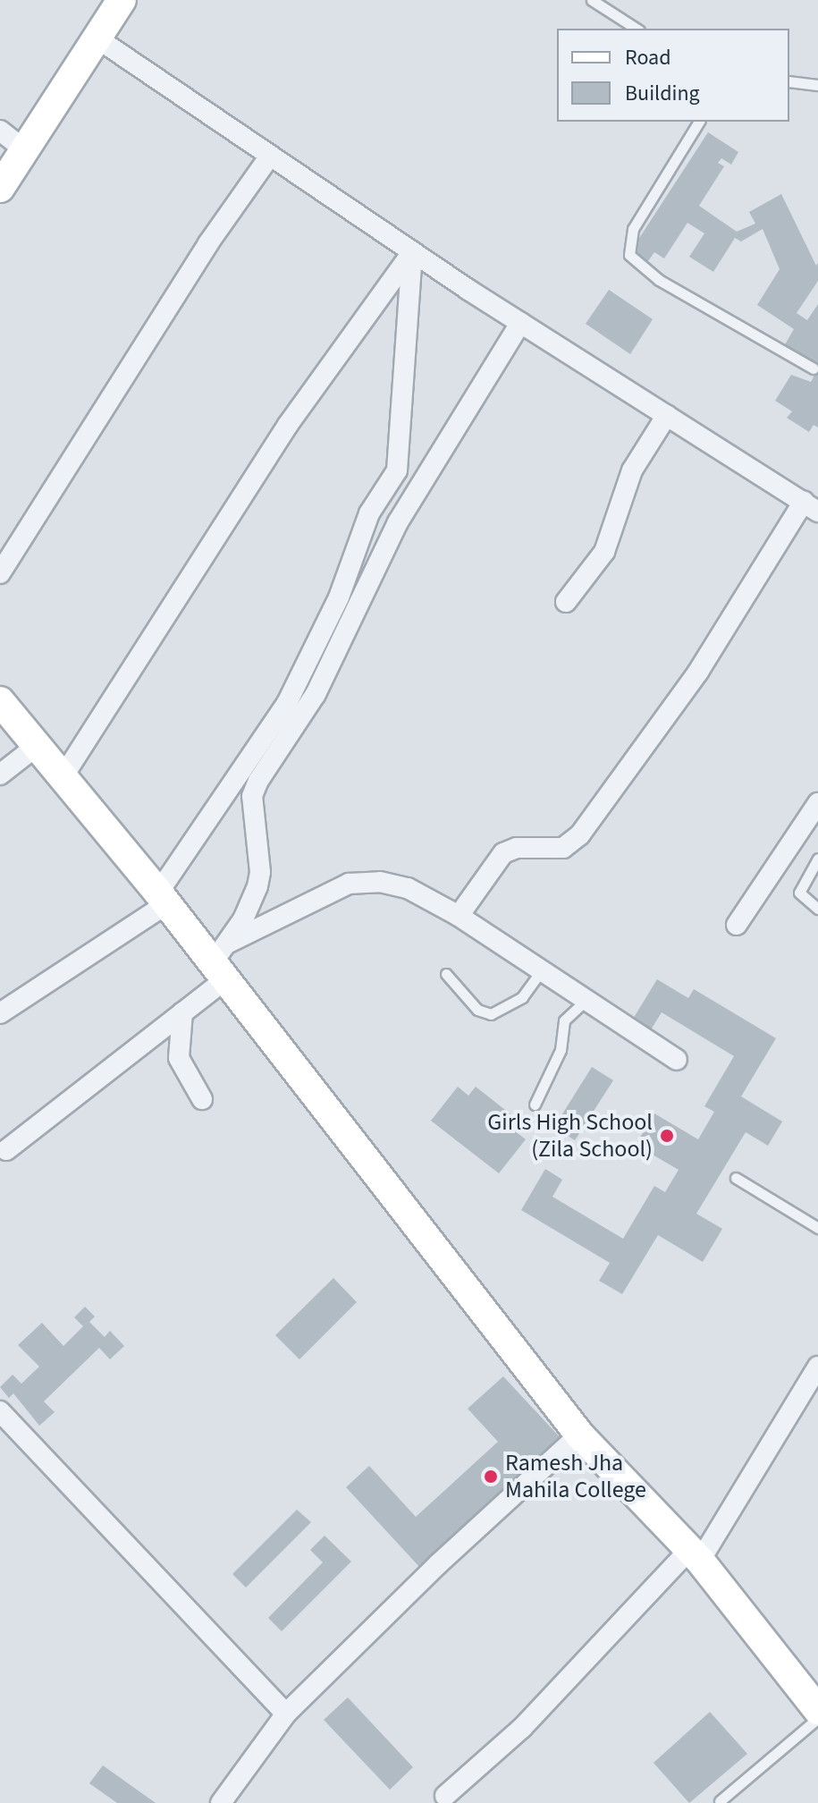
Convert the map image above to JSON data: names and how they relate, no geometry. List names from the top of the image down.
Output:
{
  "places": ["Girls High School (Zila School)", "Ramesh Jha Mahila College"],
  "legend": ["Road", "Building"]
}
